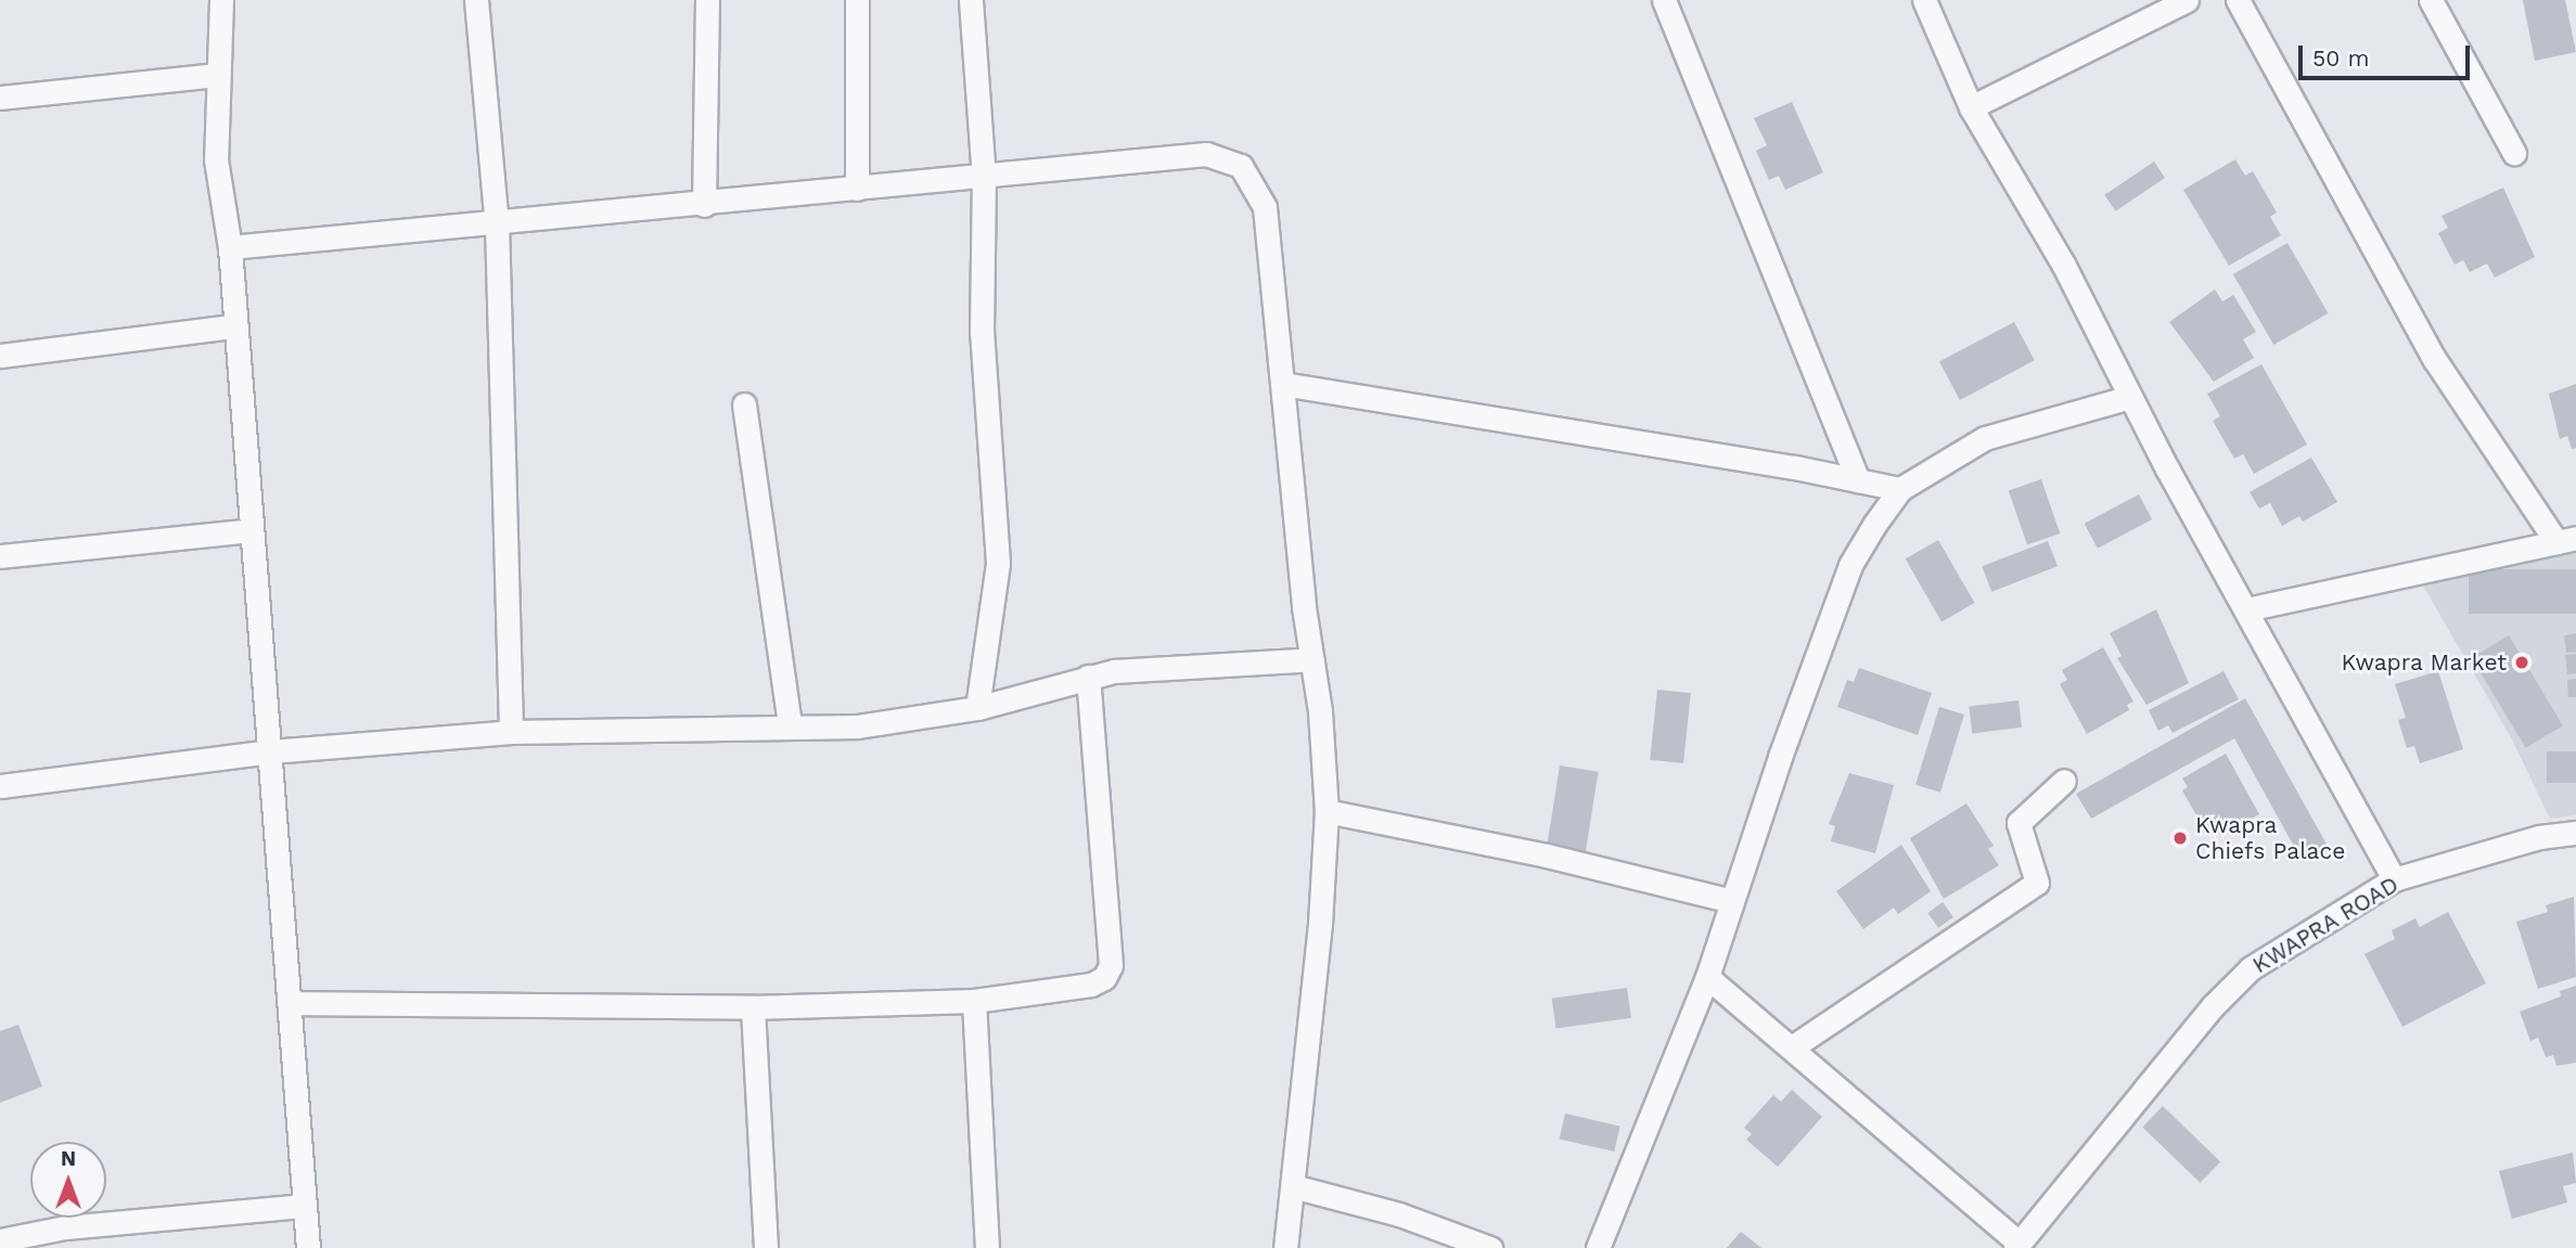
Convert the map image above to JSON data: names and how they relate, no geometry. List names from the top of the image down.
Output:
{
  "streets": {
    "street": ["KWAPRA ROAD"]
  },
  "places": ["Kwapra Market", "Kwapra Chiefs Palace"],
  "scale_bar": "50 m",
  "north": "top"
}
